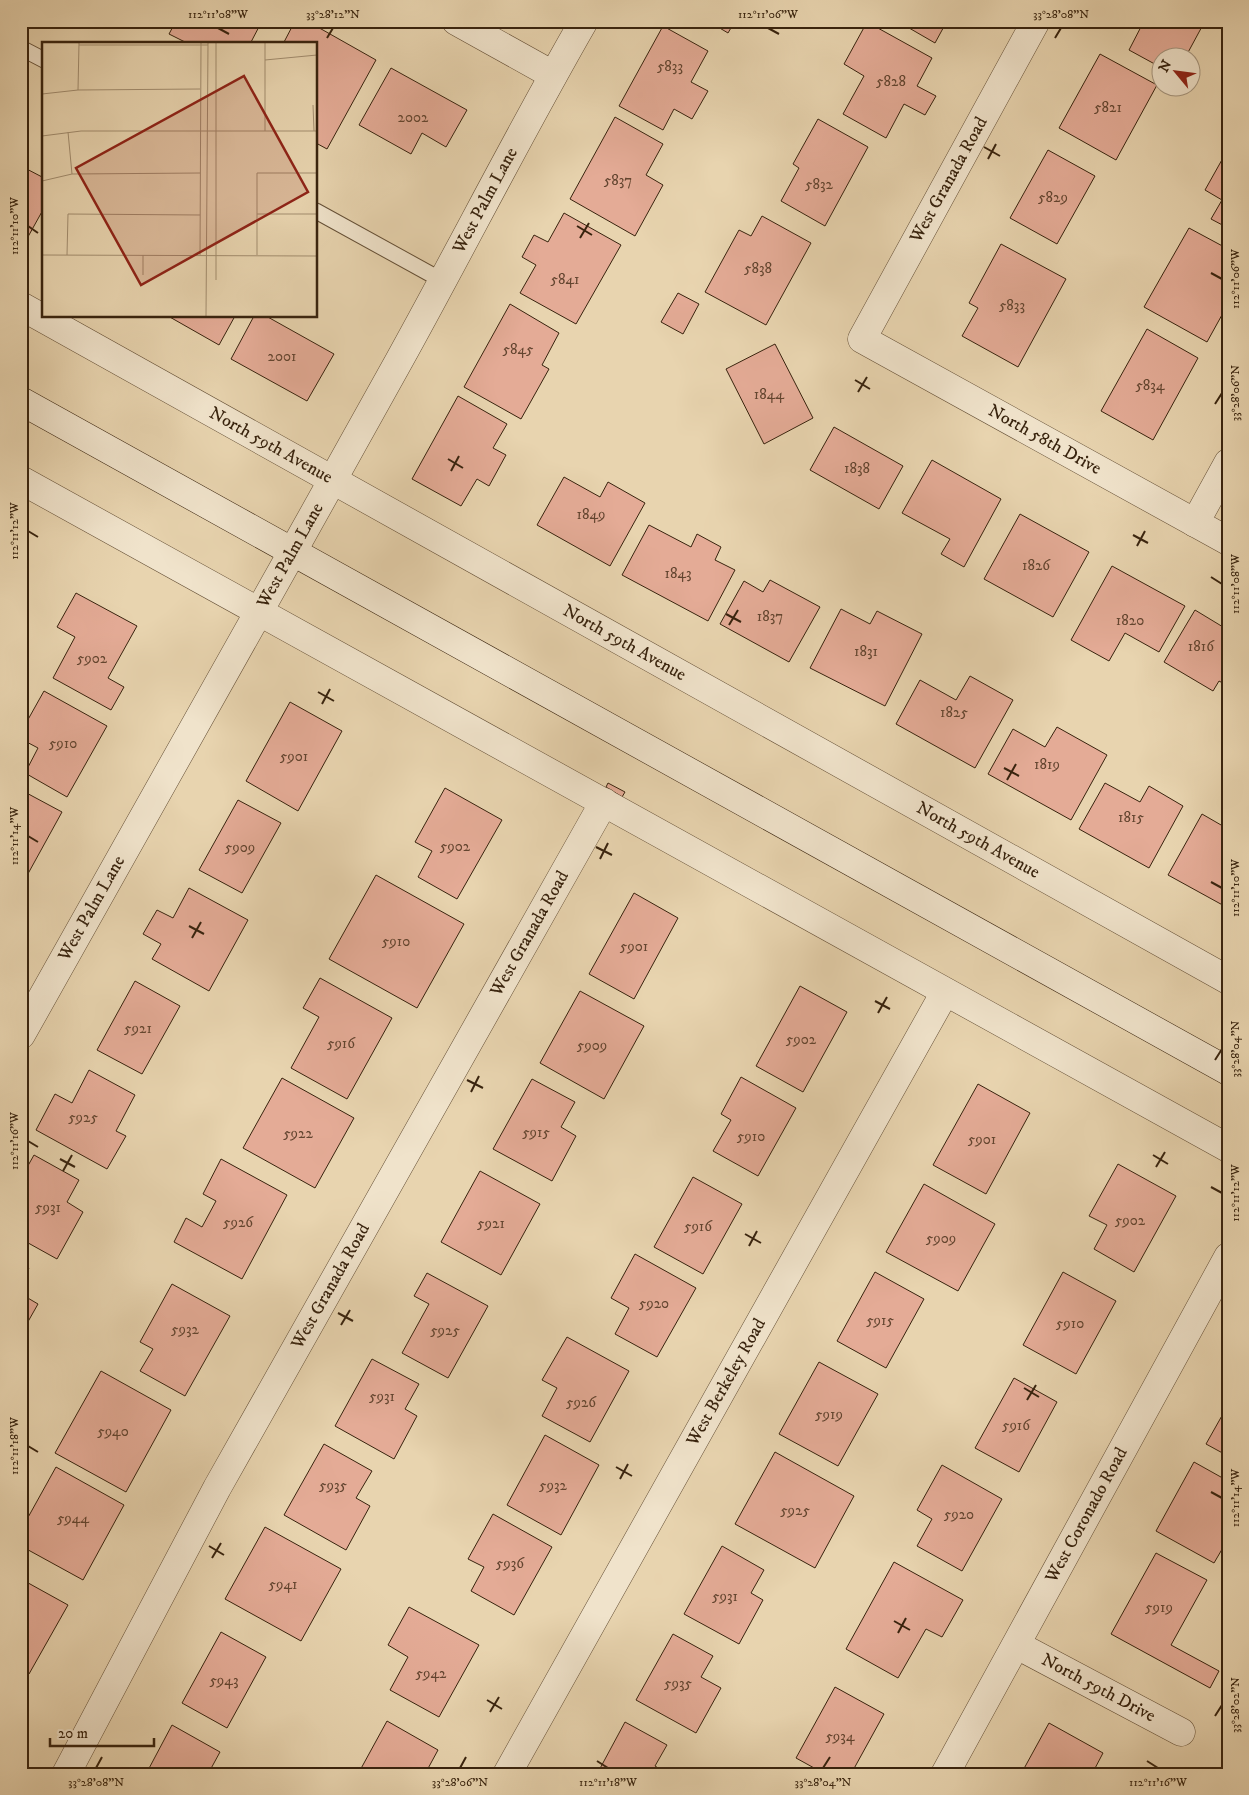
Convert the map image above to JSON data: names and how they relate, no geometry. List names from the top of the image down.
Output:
{
  "streets": {
    "street": [
      "West Granada Road",
      "West Palm Lane",
      "North 58th Drive",
      "North 59th Avenue",
      "West Berkeley Road",
      "West Coronado Road",
      "North 59th Drive"
    ]
  },
  "crossings": [
    ["West Granada Road", "North 58th Drive"],
    ["West Palm Lane", "North 59th Avenue"],
    ["West Coronado Road", "North 59th Drive"]
  ],
  "house_numbers": [
    "5833",
    "5828",
    "5821",
    "2002",
    "5837",
    "5832",
    "5829",
    "5838",
    "5841",
    "5833",
    "5845",
    "2001",
    "5834",
    "1844",
    "1838",
    "1849",
    "1826",
    "1843",
    "1837",
    "1820",
    "1816",
    "1831",
    "5902",
    "1825",
    "5910",
    "5901",
    "1819",
    "1815",
    "5902",
    "5909",
    "5910",
    "5901",
    "5921",
    "5902",
    "5916",
    "5909",
    "5925",
    "5915",
    "5922",
    "5910",
    "5901",
    "5931",
    "5902",
    "5926",
    "5921",
    "5916",
    "5909",
    "5920",
    "5915",
    "5910",
    "5932",
    "5925",
    "5931",
    "5926",
    "5919",
    "5916",
    "5940",
    "5935",
    "5932",
    "5925",
    "5920",
    "5944",
    "5936",
    "5941",
    "5931",
    "5919",
    "5942",
    "5943",
    "5935",
    "5934"
  ],
  "scale_bar": "20 m",
  "north": "top left",
  "coordinates": [
    "112°11'08\"W",
    "33°28'12\"N",
    "112°11'06\"W",
    "33°28'08\"N",
    "112°11'10\"W",
    "33°28'06\"N",
    "112°11'12\"W",
    "112°11'14\"W",
    "33°28'04\"N",
    "112°11'16\"W",
    "112°11'18\"W",
    "33°28'02\"N"
  ]
}
